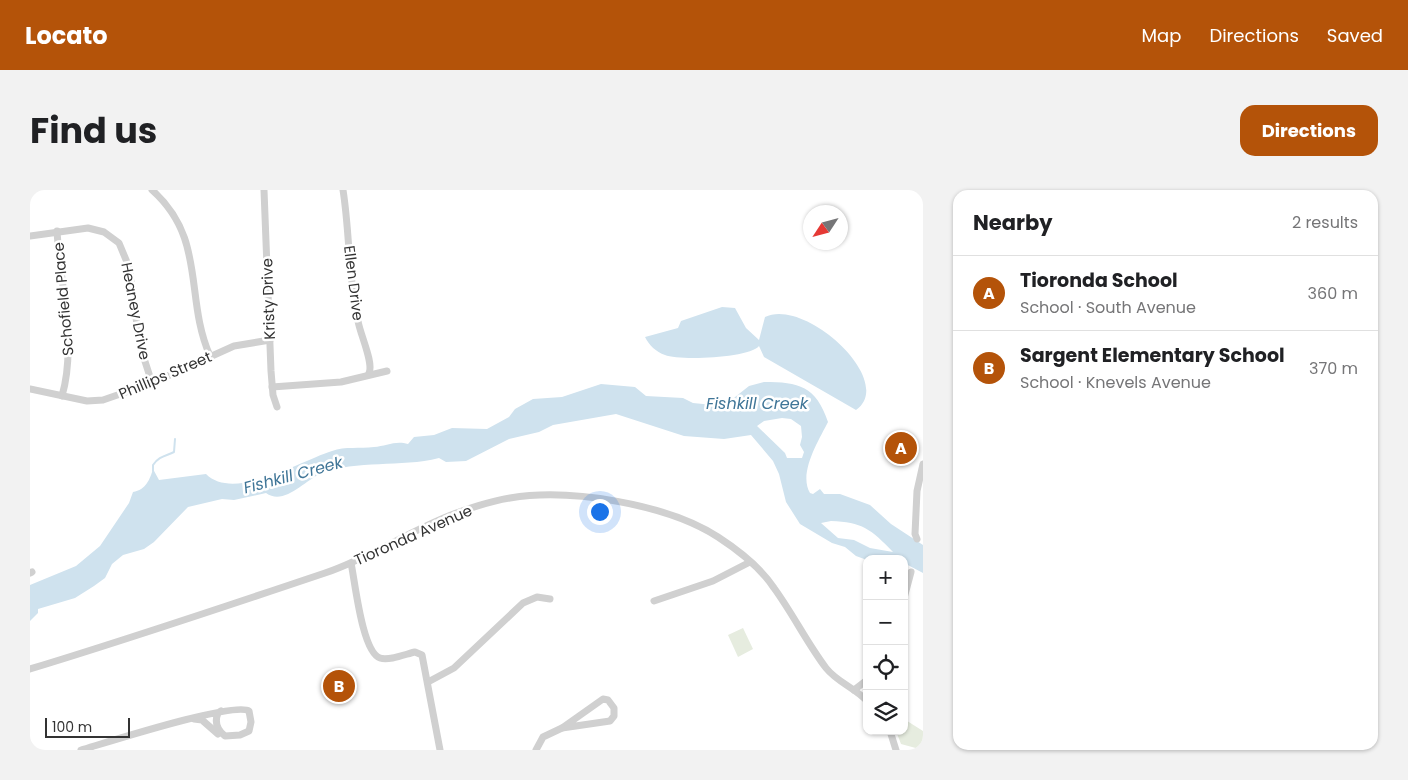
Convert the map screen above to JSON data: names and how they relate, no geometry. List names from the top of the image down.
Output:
{
  "streets": {
    "street": [
      "Ellen Drive",
      "Schofield Place",
      "Kristy Drive",
      "Heaney Drive",
      "Phillips Street",
      "Tioronda Avenue"
    ]
  },
  "crossings": [
    ["Schofield Place", "Heaney Drive"],
    ["Schofield Place", "Phillips Street"],
    ["Kristy Drive", "Phillips Street"],
    ["Heaney Drive", "Phillips Street"]
  ],
  "water": ["Fishkill Creek"],
  "scale_bar": "100 m",
  "north": "bottom left",
  "page": {
    "header": "Locato",
    "nav": ["Map", "Directions", "Saved"],
    "title": "Find us",
    "buttons": "Directions",
    "heading": ["Nearby", "2 results"],
    "list": [
      {
        "mark": "A",
        "name": "Tioronda School",
        "note": "School · South Avenue",
        "value": "360 m"
      },
      {
        "mark": "B",
        "name": "Sargent Elementary School",
        "note": "School · Knevels Avenue",
        "value": "370 m"
      }
    ],
    "pins": ["A", "B"],
    "map_buttons": ["+", "−"],
    "scale": "100 m"
  }
}
